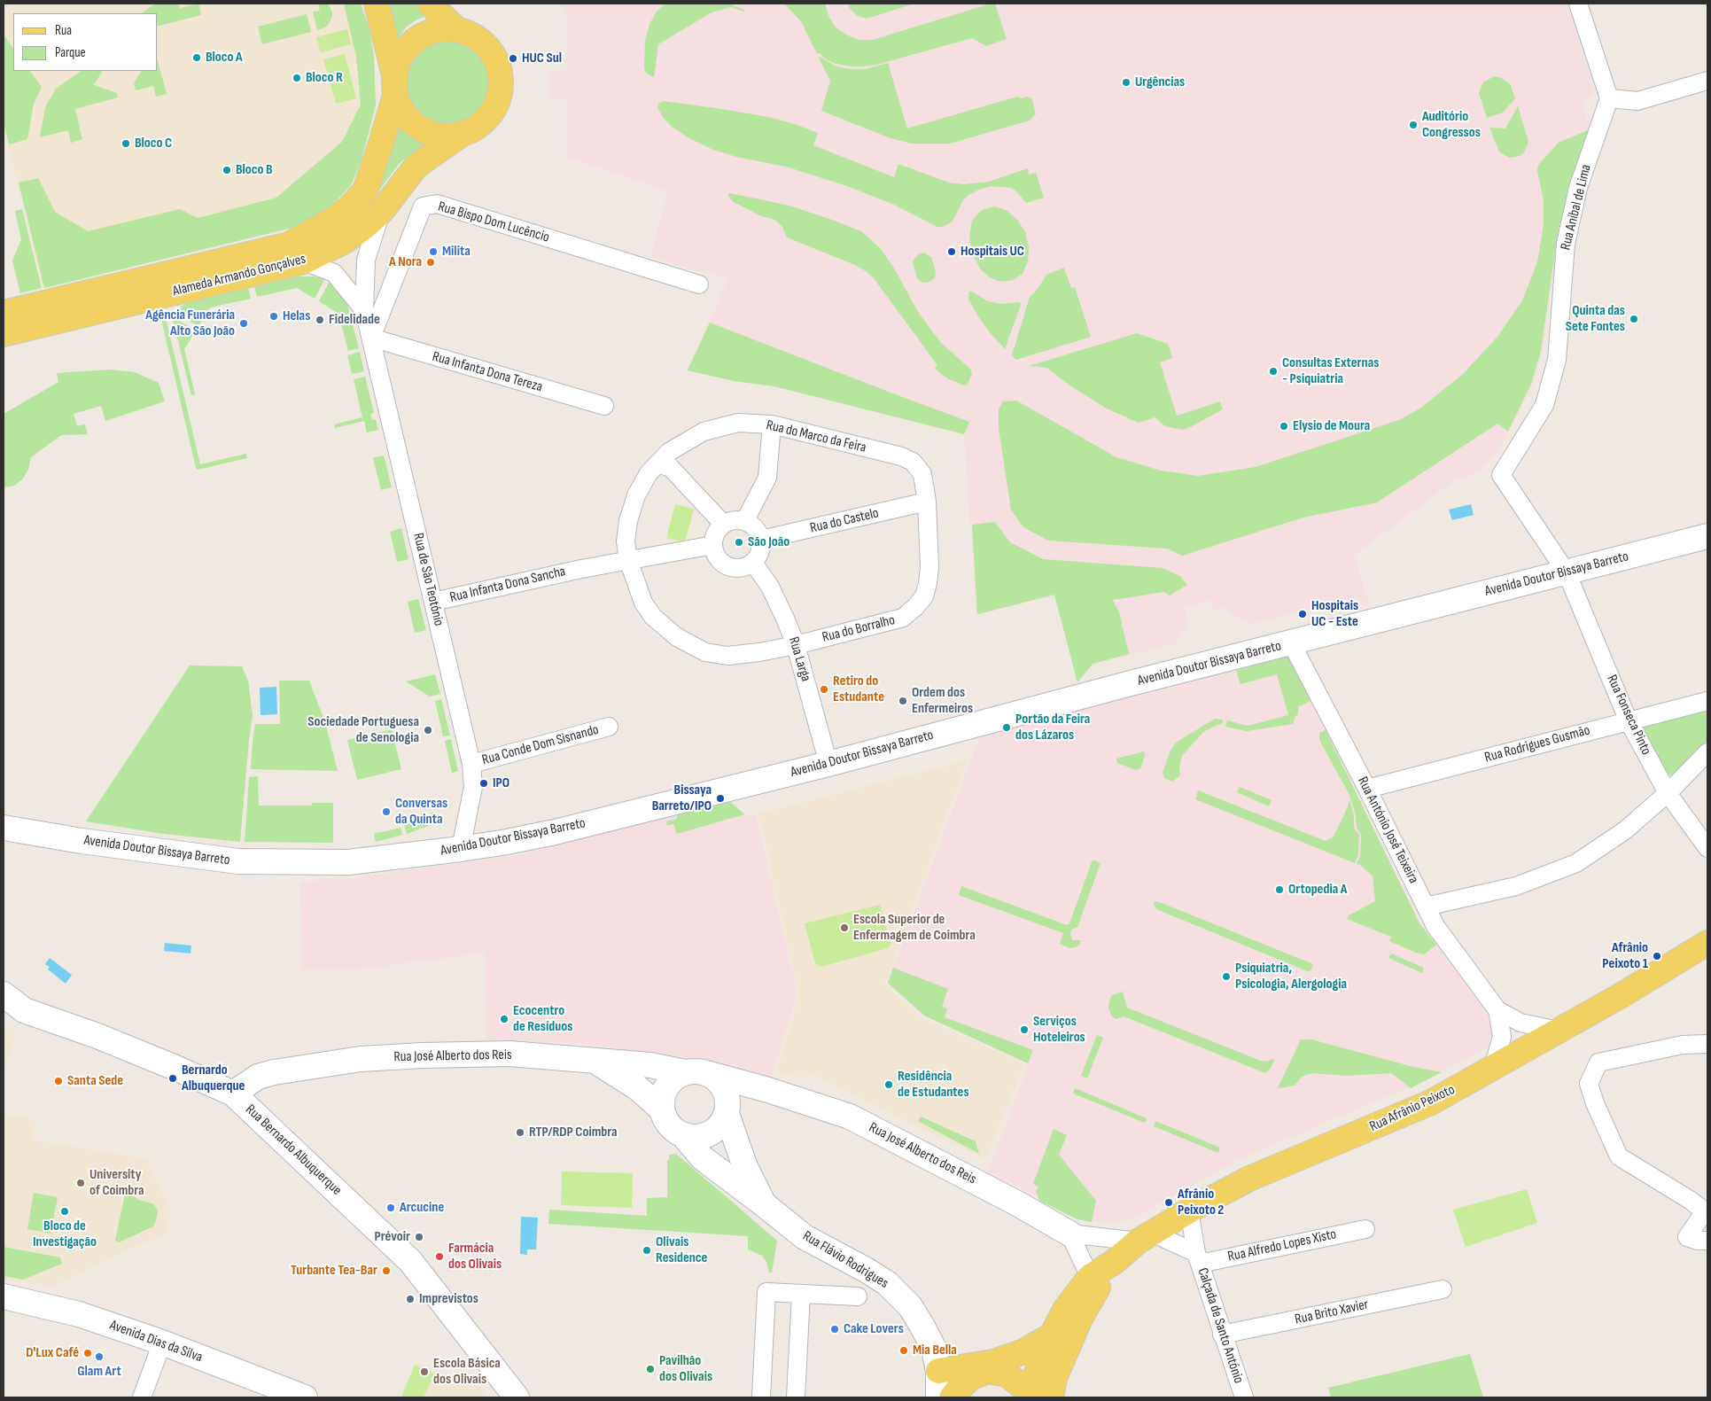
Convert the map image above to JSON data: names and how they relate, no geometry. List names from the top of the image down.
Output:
{
  "streets": {
    "main road": ["Alameda Armando Gonçalves", "Rua Afrânio Peixoto"],
    "street": [
      "Rua Aníbal de Lima",
      "Rua Bispo Dom Lucêncio",
      "Rua Infanta Dona Tereza",
      "Rua do Marco da Feira",
      "Rua do Castelo",
      "Avenida Doutor Bissaya Barreto",
      "Rua de São Teotónio",
      "Rua Infanta Dona Sancha",
      "Rua do Borralho",
      "Rua Larga",
      "Rua Fonseca Pinto",
      "Rua Rodrigues Gusmão",
      "Rua Conde Dom Sisnando",
      "Rua António José Teixeira",
      "Rua José Alberto dos Reis",
      "Rua Bernardo Albuquerque",
      "Rua Alfredo Lopes Xisto",
      "Rua Flávio Rodrigues",
      "Rua Brito Xavier",
      "Calçada de Santo António",
      "Avenida Dias da Silva"
    ]
  },
  "crossings": [
    ["Rua Aníbal de Lima", "Avenida Doutor Bissaya Barreto"],
    ["Rua Aníbal de Lima", "Rua Fonseca Pinto"],
    ["Rua Bispo Dom Lucêncio", "Rua Infanta Dona Tereza"],
    ["Rua Bispo Dom Lucêncio", "Rua de São Teotónio"],
    ["Rua Infanta Dona Tereza", "Rua de São Teotónio"],
    ["Rua do Marco da Feira", "Rua do Castelo"],
    ["Rua do Marco da Feira", "Rua Infanta Dona Sancha"],
    ["Rua do Marco da Feira", "Rua do Borralho"],
    ["Rua do Castelo", "Rua do Borralho"],
    ["Rua do Castelo", "Rua Larga"],
    ["Avenida Doutor Bissaya Barreto", "Rua de São Teotónio"],
    ["Avenida Doutor Bissaya Barreto", "Rua Larga"],
    ["Avenida Doutor Bissaya Barreto", "Rua Fonseca Pinto"],
    ["Avenida Doutor Bissaya Barreto", "Rua António José Teixeira"],
    ["Rua de São Teotónio", "Rua Infanta Dona Sancha"],
    ["Rua de São Teotónio", "Rua Conde Dom Sisnando"],
    ["Rua Infanta Dona Sancha", "Rua do Borralho"],
    ["Rua do Borralho", "Rua Larga"],
    ["Rua Fonseca Pinto", "Rua Rodrigues Gusmão"],
    ["Rua Rodrigues Gusmão", "Rua António José Teixeira"],
    ["Rua António José Teixeira", "Rua Afrânio Peixoto"],
    ["Rua José Alberto dos Reis", "Rua Afrânio Peixoto"],
    ["Rua José Alberto dos Reis", "Rua Bernardo Albuquerque"],
    ["Rua José Alberto dos Reis", "Rua Flávio Rodrigues"],
    ["Rua José Alberto dos Reis", "Calçada de Santo António"],
    ["Rua Afrânio Peixoto", "Calçada de Santo António"],
    ["Rua Alfredo Lopes Xisto", "Calçada de Santo António"],
    ["Rua Brito Xavier", "Calçada de Santo António"]
  ],
  "places": [
    "Bloco A",
    "HUC Sul",
    "Bloco R",
    "Urgências",
    "Auditório Congressos",
    "Bloco C",
    "Bloco B",
    "Milita",
    "Hospitais UC",
    "A Nora",
    "Helas",
    "Quinta das Sete Fontes",
    "Fidelidade",
    "Agência Funerária Alto São João",
    "Consultas Externas - Psiquiatria",
    "Elysio de Moura",
    "São João",
    "Hospitais UC - Este",
    "Retiro do Estudante",
    "Ordem dos Enfermeiros",
    "Portão da Feira dos Lázaros",
    "Sociedade Portuguesa de Senologia",
    "IPO",
    "Bissaya Barreto/IPO",
    "Conversas da Quinta",
    "Ortopedia A",
    "Escola Superior de Enfermagem de Coimbra",
    "Afrânio Peixoto 1",
    "Psiquiatria, Psicologia, Alergologia",
    "Ecocentro de Resíduos",
    "Serviços Hoteleiros",
    "Bernardo Albuquerque",
    "Santa Sede",
    "Residência de Estudantes",
    "RTP/RDP Coimbra",
    "University of Coimbra",
    "Afrânio Peixoto 2",
    "Arcucine",
    "Bloco de Investigação",
    "Prévoir",
    "Olivais Residence",
    "Farmácia dos Olivais",
    "Turbante Tea-Bar",
    "Imprevistos",
    "Cake Lovers",
    "Mia Bella",
    "D'Lux Café",
    "Glam Art",
    "Pavilhão dos Olivais",
    "Escola Básica dos Olivais"
  ],
  "legend": ["Rua", "Parque"]
}
